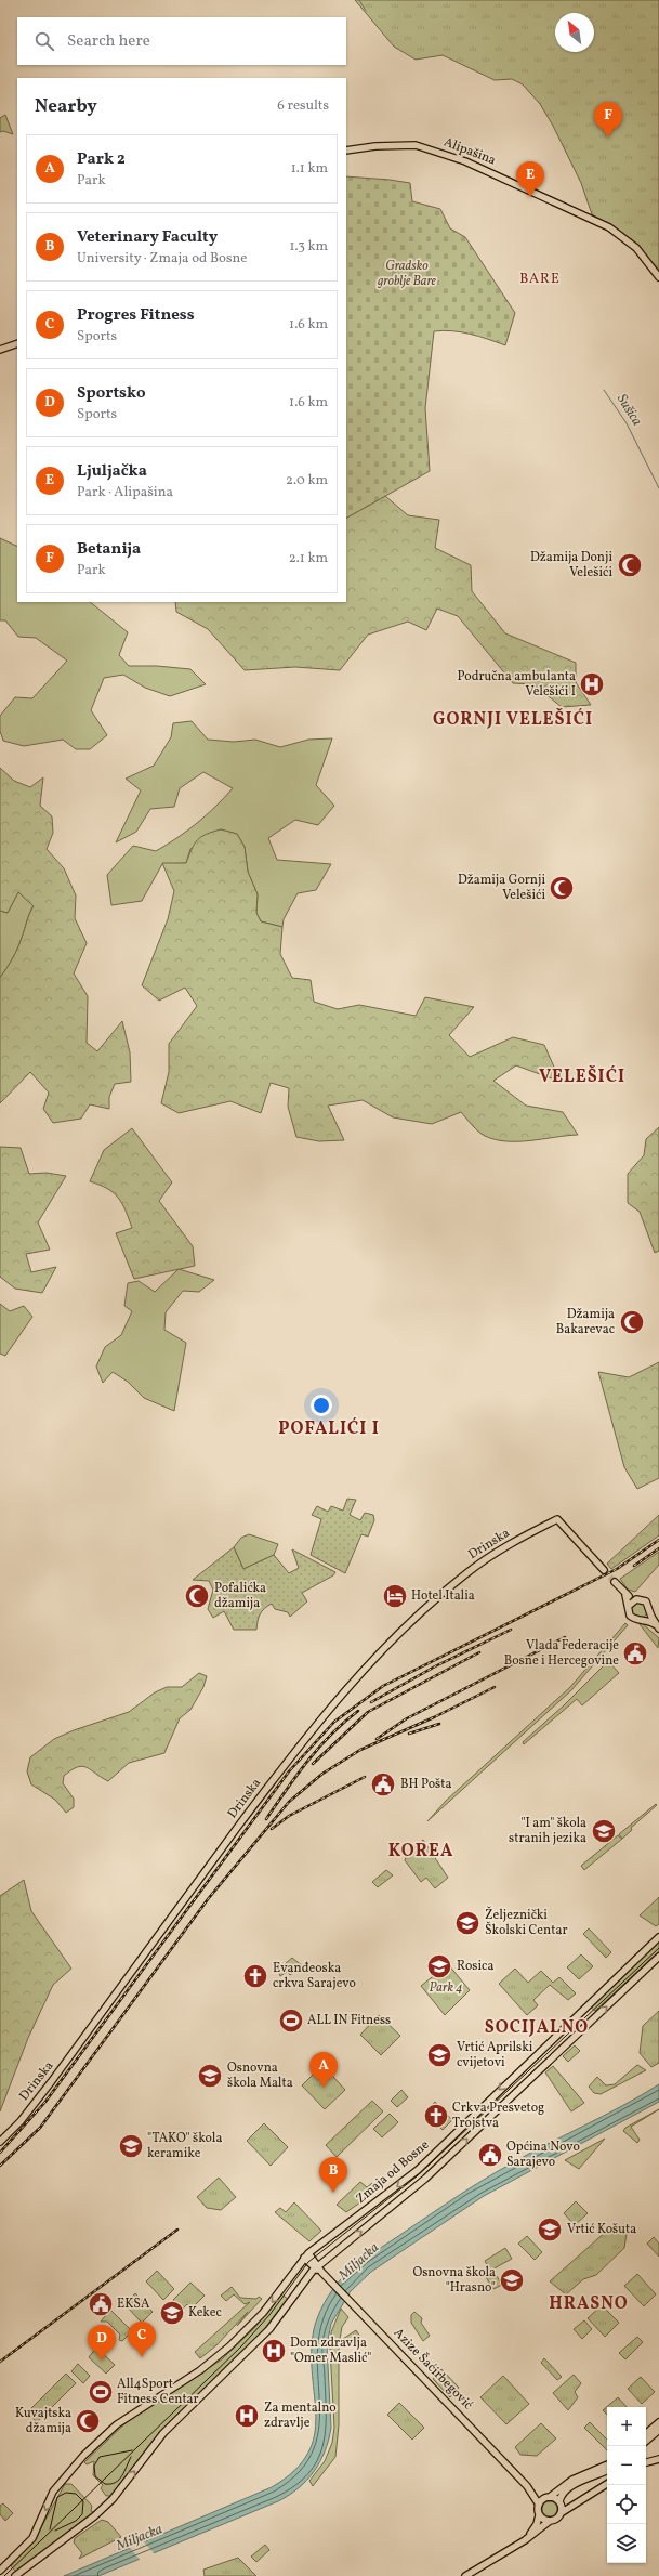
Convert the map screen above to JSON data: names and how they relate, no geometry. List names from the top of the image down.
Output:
{
  "streets": {
    "main road": [
      "Alipašina",
      "Drinska",
      "Zmaja od Bosne",
      "Azize Šaćirbegović"
    ]
  },
  "crossings": [
    ["Zmaja od Bosne", "Azize Šaćirbegović"]
  ],
  "districts": [
    "BARE",
    "GORNJI VELEŠIĆI",
    "VELEŠIĆI",
    "POFALIĆI I",
    "KOREA",
    "SOCIJALNO",
    "HRASNO"
  ],
  "water": ["Sušica", "Miljacka"],
  "parks": ["Gradsko groblje Bare", "Park 4"],
  "places": {
    "mosque": [
      "Džamija Donji Velešići",
      "Džamija Gornji Velešići",
      "Džamija Bakarevac",
      "Pofalićka džamija",
      "Kuvajtska džamija"
    ],
    "hospital": ["Područna ambulanta Velešići I", "Dom zdravlja \"Omer Maslić\"", "Za mentalno zdravlje"],
    "hotel": ["Hotel Italia"],
    "public building": [
      "Vlada Federacije Bosne i Hercegovine",
      "BH Pošta",
      "Općina Novo Sarajevo",
      "EKSA"
    ],
    "school or university": [
      "\"I am\" škola stranih jezika",
      "Željeznički Školski Centar",
      "Rosica",
      "Vrtić Aprilski cvijetovi",
      "Osnovna škola Malta",
      "\"TAKO\" škola keramike",
      "Vrtić Košuta",
      "Osnovna škola \"Hrasno\"",
      "Kekec"
    ],
    "church": ["Evanđeoska crkva Sarajevo", "Crkva Presvetog Trojstva"],
    "sports": ["ALL IN Fitness", "All4Sport Fitness Centar"]
  },
  "north": "top left",
  "page": {
    "search": "Search here",
    "heading": ["Nearby", "6 results"],
    "pins": [
      "F",
      "E",
      "A",
      "B",
      "C",
      "D"
    ],
    "list": [
      {
        "mark": "A",
        "name": "Park 2",
        "note": "Park",
        "value": "1.1 km"
      },
      {
        "mark": "B",
        "name": "Veterinary Faculty",
        "note": "University · Zmaja od Bosne",
        "value": "1.3 km"
      },
      {
        "mark": "C",
        "name": "Progres Fitness",
        "note": "Sports",
        "value": "1.6 km"
      },
      {
        "mark": "D",
        "name": "Sportsko",
        "note": "Sports",
        "value": "1.6 km"
      },
      {
        "mark": "E",
        "name": "Ljuljačka",
        "note": "Park · Alipašina",
        "value": "2.0 km"
      },
      {
        "mark": "F",
        "name": "Betanija",
        "note": "Park",
        "value": "2.1 km"
      }
    ],
    "map_buttons": ["+", "−"]
  }
}
